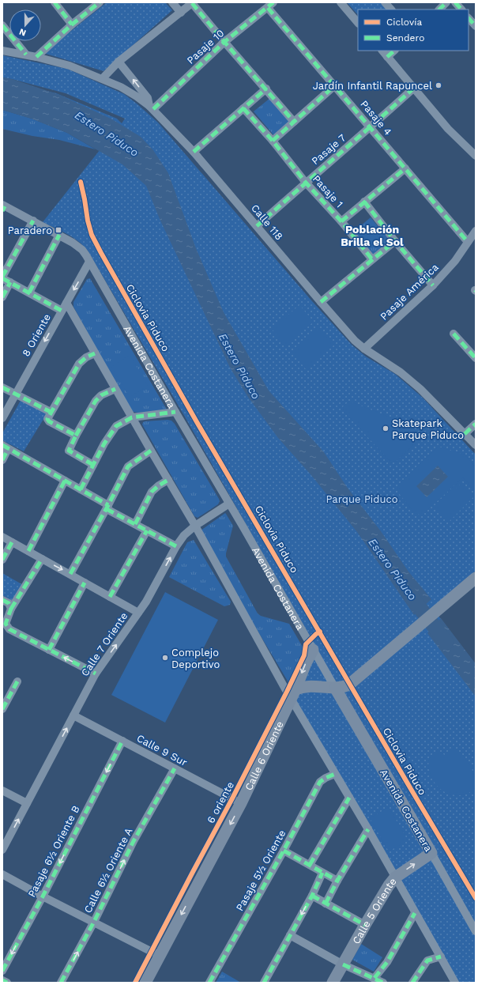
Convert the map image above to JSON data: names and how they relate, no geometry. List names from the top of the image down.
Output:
{
  "streets": {
    "main road": ["Avenida Costanera", "Calle 6 Oriente", "Calle 5 Oriente"],
    "street": [
      "Pasaje 10",
      "Pasaje 4",
      "Pasaje 7",
      "Pasaje 1",
      "Calle 118",
      "Pasaje América",
      "8 Oriente",
      "Calle 7 Oriente",
      "Calle 9 Sur",
      "Pasaje 6½ Oriente B",
      "Calle 6½ Oriente A",
      "Pasaje 5½ Oriente"
    ],
    "cycle path": ["Ciclovia Piduco", "6 oriente"]
  },
  "crossings": [
    ["Pasaje 10", "Pasaje 4"],
    ["Pasaje 10", "Calle 118"],
    ["Pasaje 4", "Pasaje 7"],
    ["Pasaje 4", "Pasaje América"],
    ["Pasaje 7", "Pasaje 1"],
    ["Pasaje 7", "Calle 118"],
    ["Calle 118", "Pasaje América"],
    ["8 Oriente", "Avenida Costanera"],
    ["Avenida Costanera", "Calle 7 Oriente"],
    ["Avenida Costanera", "Calle 6 Oriente"],
    ["Avenida Costanera", "Calle 5 Oriente"],
    ["Calle 7 Oriente", "Calle 9 Sur"],
    ["Calle 9 Sur", "Calle 6 Oriente"],
    ["Calle 9 Sur", "Pasaje 6½ Oriente B"],
    ["Calle 9 Sur", "Calle 6½ Oriente A"]
  ],
  "one_way": ["Calle 6 Oriente", "Pasaje 6½ Oriente B", "Calle 6½ Oriente A"],
  "districts": ["Población Brilla el Sol"],
  "water": ["Estero Piduco"],
  "parks": ["Parque Piduco"],
  "places": {
    "other": ["Jardín Infantil Rapuncel", "Skatepark Parque Piduco", "Complejo Deportivo"],
    "transit": ["Paradero"]
  },
  "legend": ["Ciclovía", "Sendero"],
  "north": "bottom"
}
